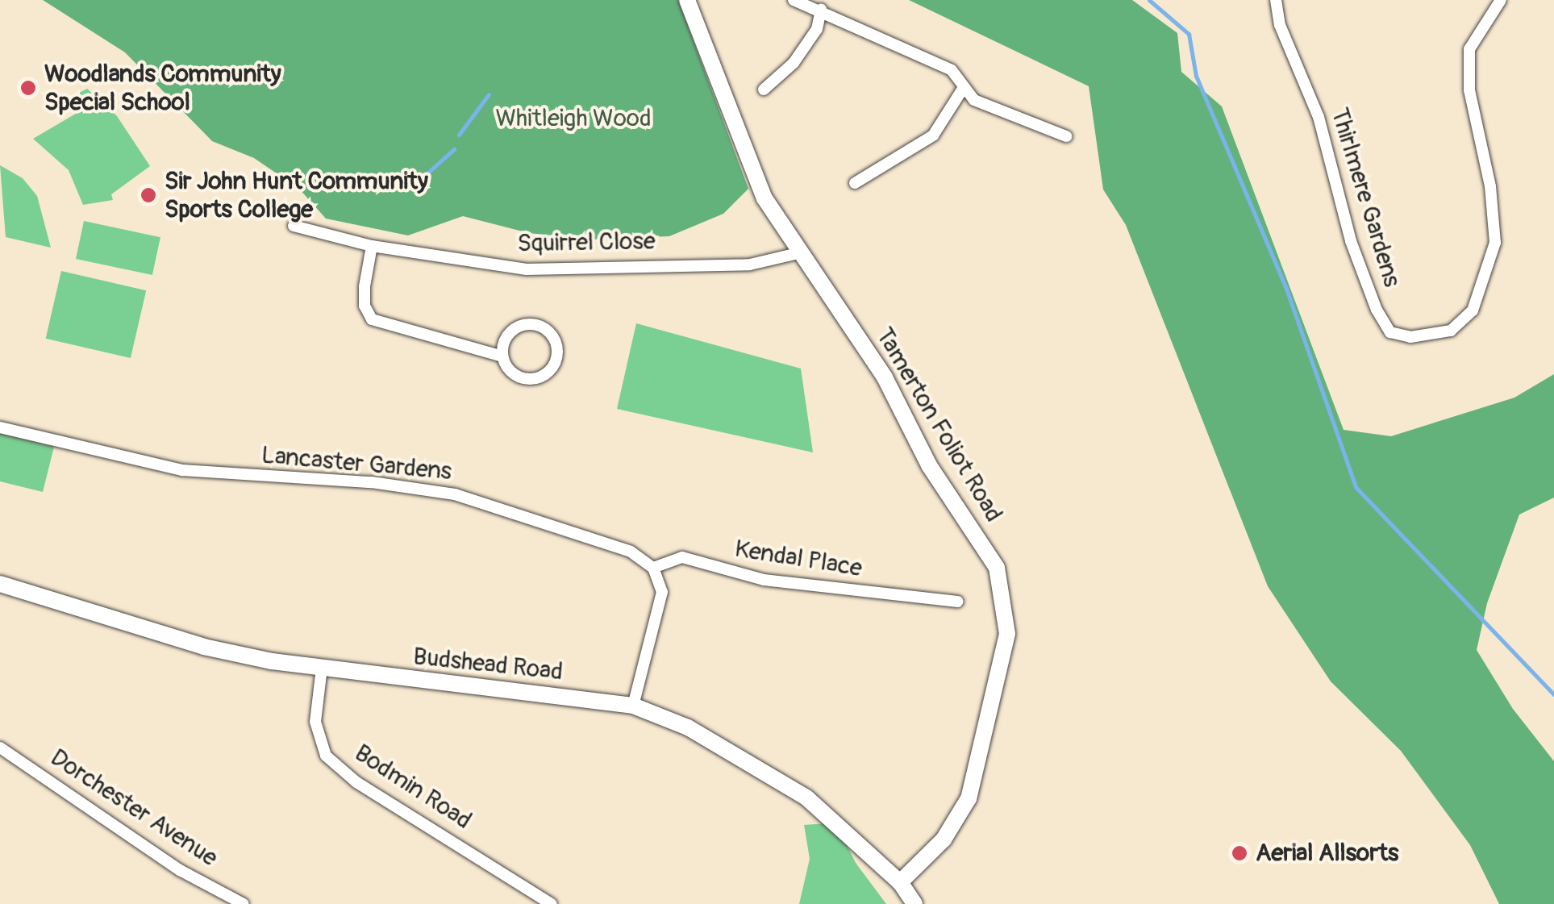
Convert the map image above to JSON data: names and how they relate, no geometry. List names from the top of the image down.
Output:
{
  "streets": {
    "main road": ["Tamerton Foliot Road", "Budshead Road"],
    "street": [
      "Thirlmere Gardens",
      "Squirrel Close",
      "Lancaster Gardens",
      "Kendal Place",
      "Bodmin Road",
      "Dorchester Avenue"
    ]
  },
  "crossings": [
    ["Squirrel Close", "Tamerton Foliot Road"],
    ["Tamerton Foliot Road", "Budshead Road"],
    ["Lancaster Gardens", "Kendal Place"],
    ["Budshead Road", "Bodmin Road"]
  ],
  "parks": ["Whitleigh Wood"],
  "places": ["Woodlands Community Special School", "Sir John Hunt Community Sports College", "Aerial Allsorts"]
}
